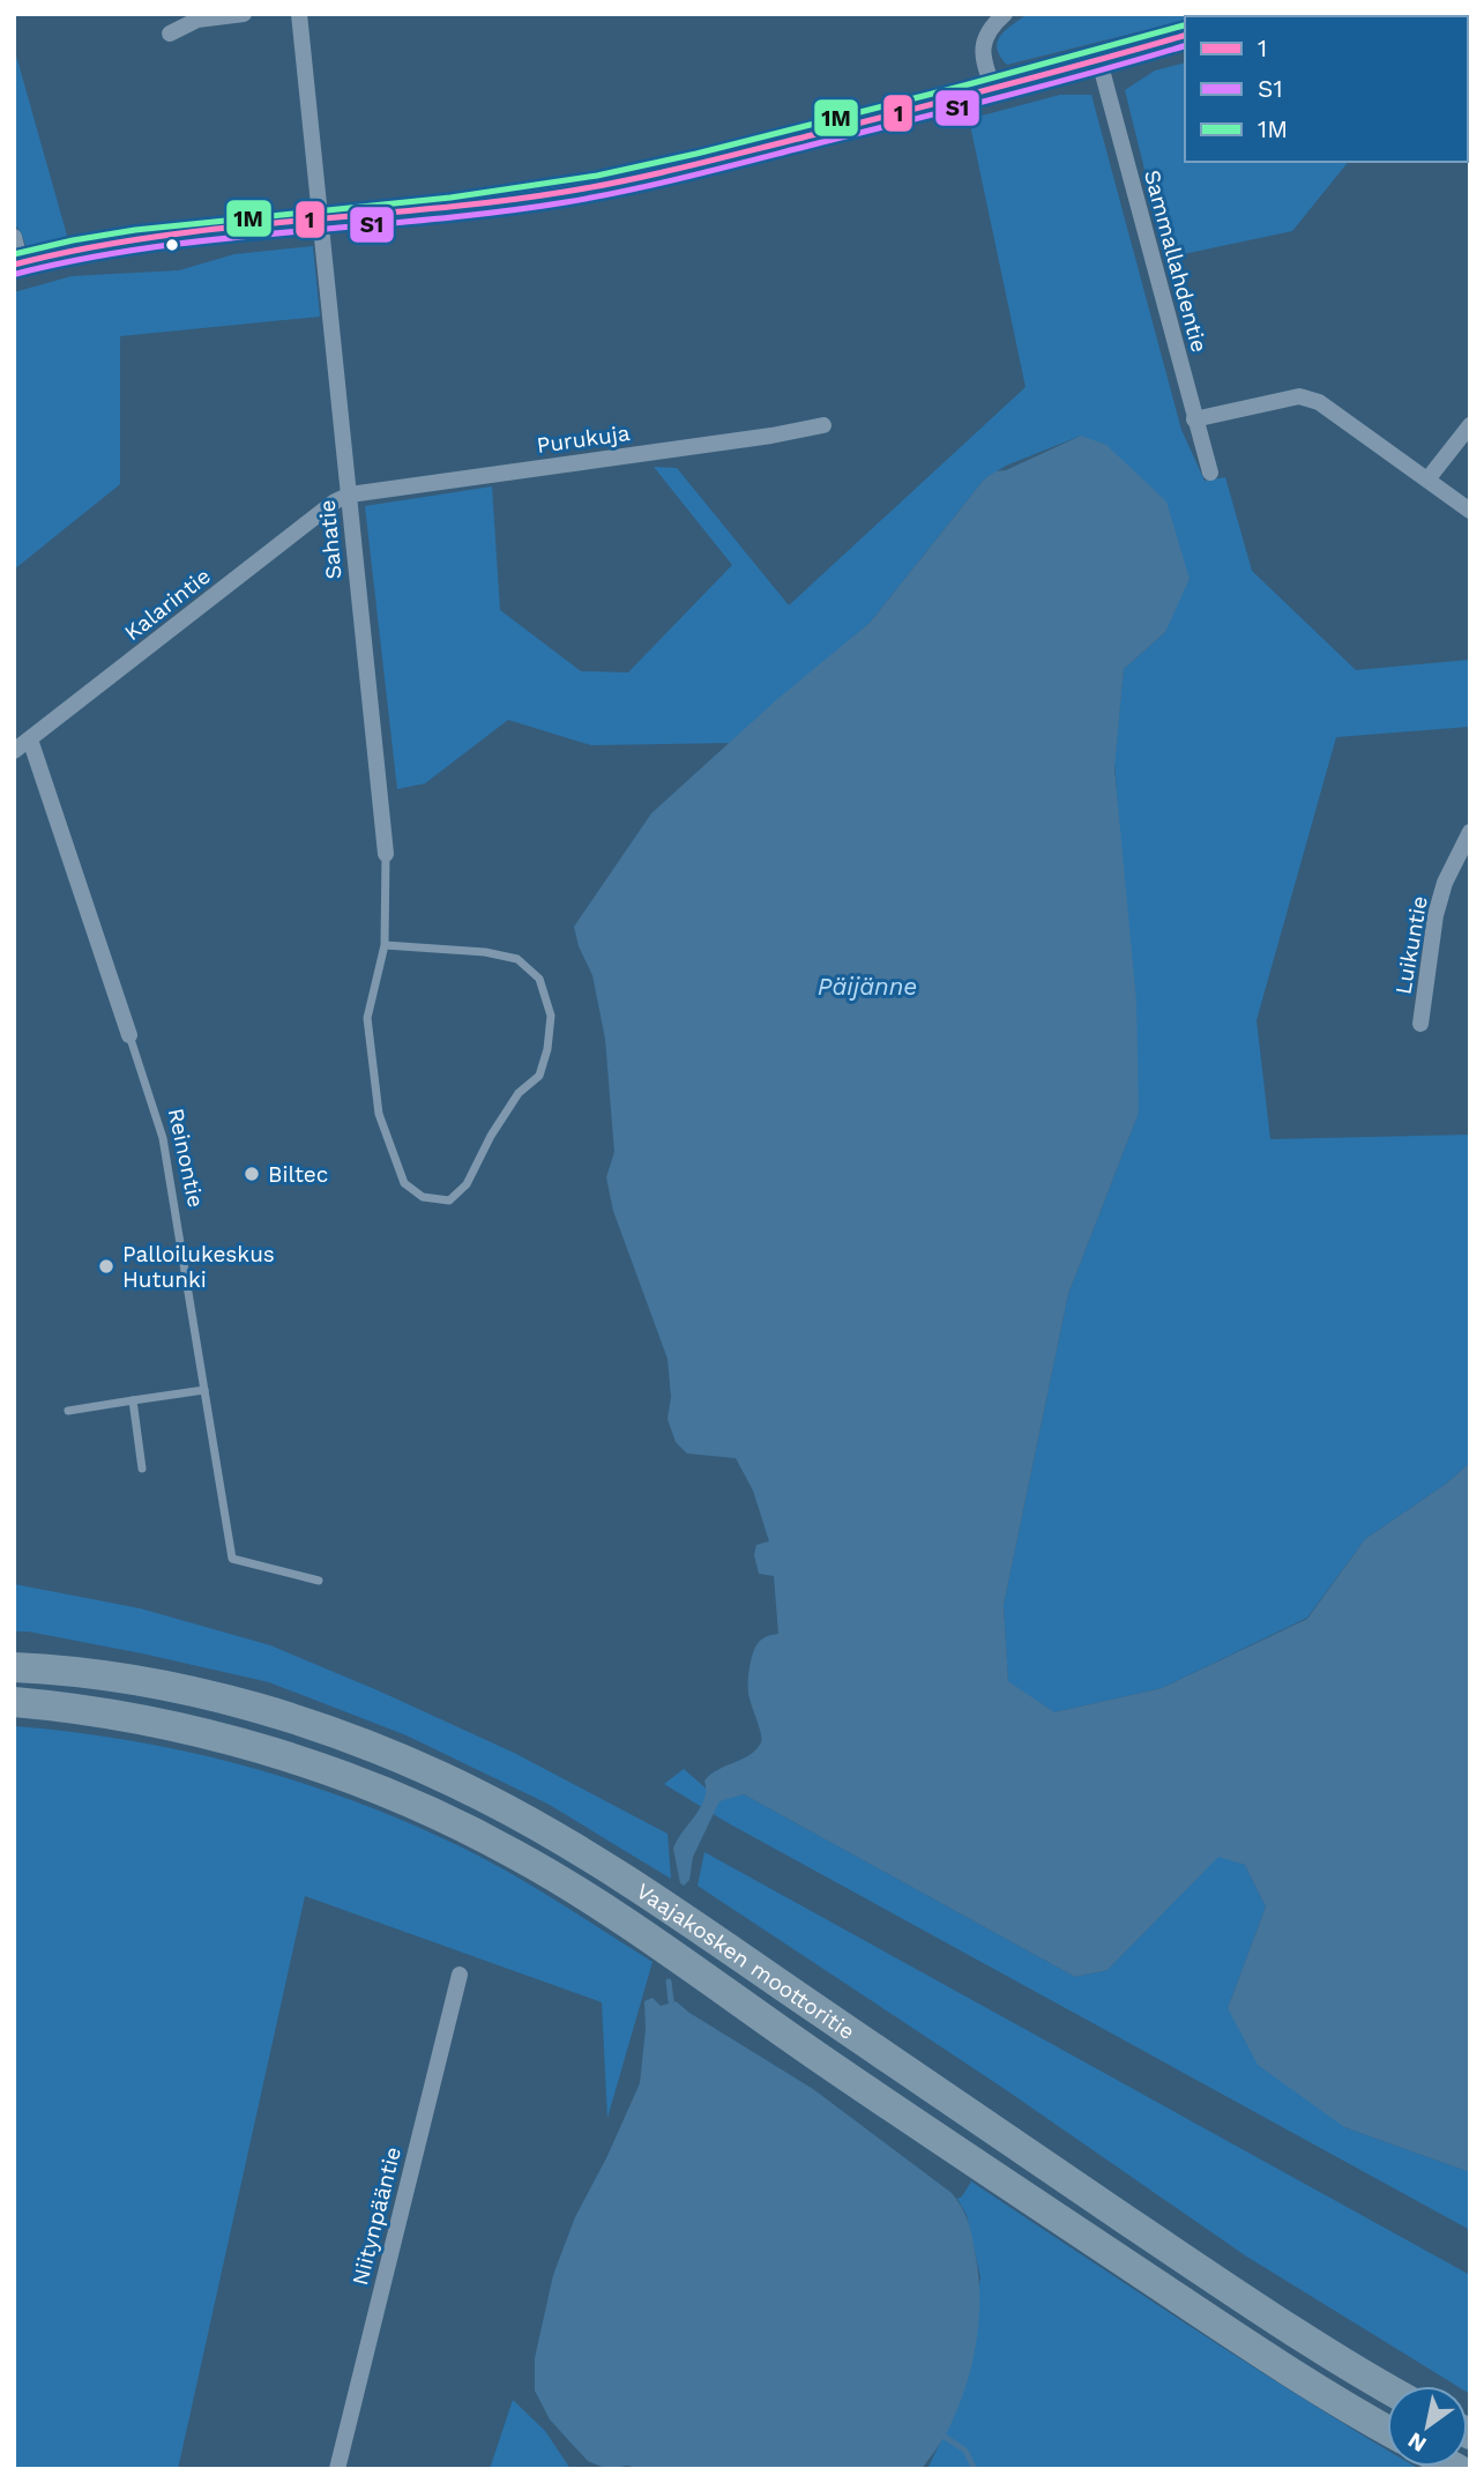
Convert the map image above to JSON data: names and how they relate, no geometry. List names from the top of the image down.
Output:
{
  "streets": {
    "highway": ["Vaajakosken moottoritie"],
    "street": [
      "Sammallahdentie",
      "Purukuja",
      "Sahatie",
      "Kalarintie",
      "Luikuntie",
      "Reinontie",
      "Niitynpääntie"
    ]
  },
  "crossings": [
    ["Purukuja", "Sahatie"],
    ["Purukuja", "Kalarintie"],
    ["Sahatie", "Kalarintie"],
    ["Kalarintie", "Reinontie"]
  ],
  "water": ["Päijänne"],
  "places": ["Biltec", "Palloilukeskus Hutunki"],
  "lines": ["transit line 1M", "transit line 1", "transit line S1"],
  "legend": ["1", "S1", "1M"],
  "north": "bottom left"
}
